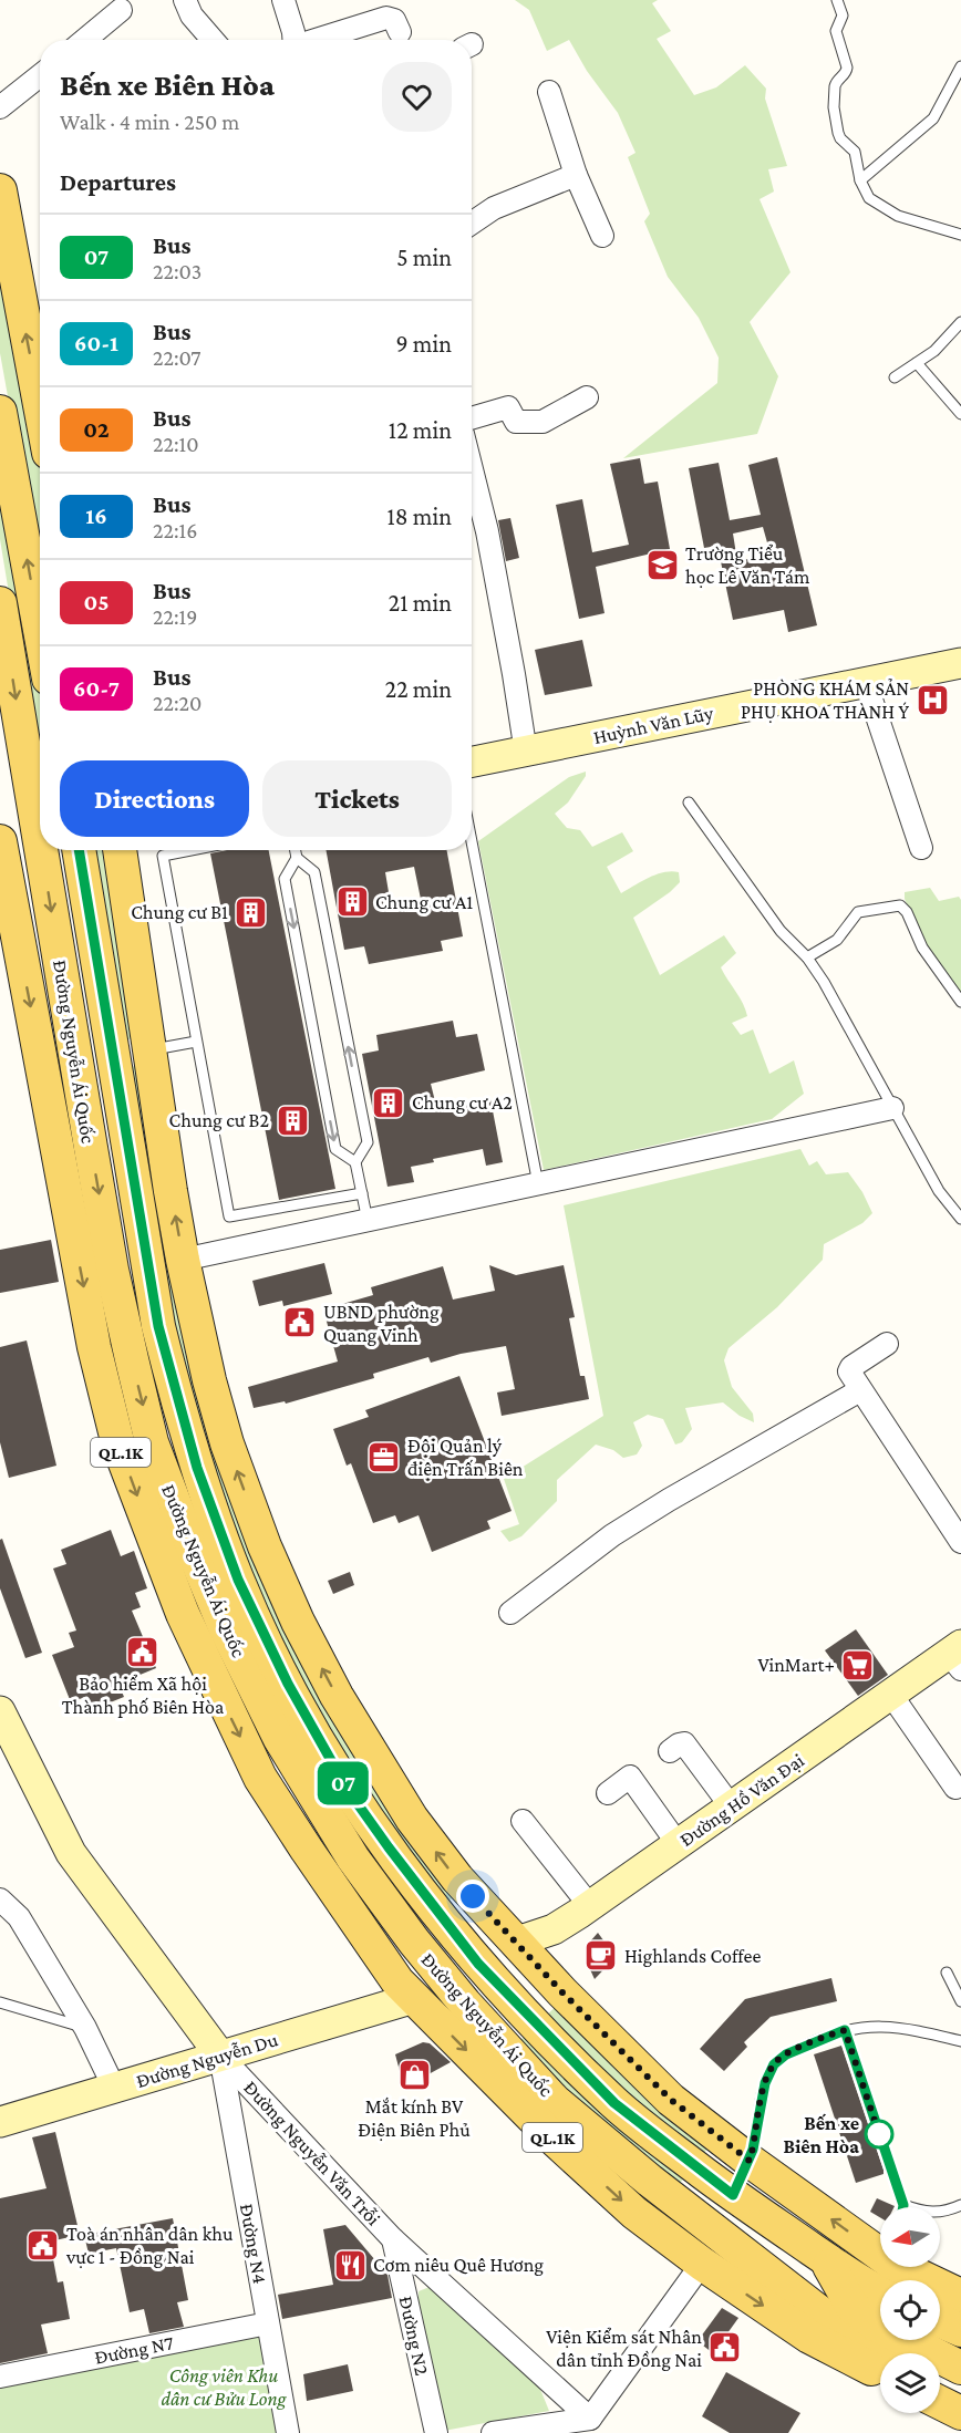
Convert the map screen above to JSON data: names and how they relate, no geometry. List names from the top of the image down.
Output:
{
  "streets": {
    "main road": ["Đường Nguyễn Ái Quốc", "QL.1K"],
    "street": [
      "Huỳnh Văn Lũy",
      "Đường Hồ Văn Đại",
      "Đường Nguyễn Du",
      "Đường Nguyễn Văn Trỗi",
      "Đường N4",
      "Đường N2",
      "Đường N7"
    ]
  },
  "crossings": [
    ["Đường Nguyễn Ái Quốc", "QL.1K"],
    ["Đường Nguyễn Ái Quốc", "Đường Nguyễn Du"],
    ["Đường Nguyễn Du", "Đường Nguyễn Văn Trỗi"],
    ["Đường Nguyễn Du", "Đường N4"],
    ["Đường Nguyễn Văn Trỗi", "Đường N4"],
    ["Đường Nguyễn Văn Trỗi", "Đường N2"],
    ["Đường N4", "Đường N7"]
  ],
  "parks": ["Công viên Khu dân cư Bửu Long"],
  "places": {
    "school or university": ["Trường Tiểu học Lê Văn Tám"],
    "hospital": ["PHÒNG KHÁM SẢN PHỤ KHOA THÀNH Ý"],
    "building": [
      "Chung cư A1",
      "Chung cư B1",
      "Chung cư A2",
      "Chung cư B2"
    ],
    "public building": [
      "UBND phường Quang Vinh",
      "Bảo hiểm Xã hội Thành phố Biên Hòa",
      "Toà án nhân dân khu vực 1 - Đồng Nai",
      "Viện Kiểm sát Nhân dân tỉnh Đồng Nai"
    ],
    "office": ["Đội Quản lý điện Trấn Biên"],
    "supermarket": ["VinMart+"],
    "cafe": ["Highlands Coffee"],
    "shop": ["Mắt kính BV Điện Biên Phủ"],
    "other": ["Bến xe Biên Hòa"],
    "restaurant": ["Cơm niêu Quê Hương"]
  },
  "lines": ["bus line 07"],
  "north": "left",
  "page": {
    "on_map": "07",
    "heading": [
      ["Bến xe Biên Hòa", "Walk · 4 min · 250 m"],
      "Departures"
    ],
    "list": [
      {
        "mark": "07",
        "name": "Bus",
        "note": "22:03",
        "value": "5 min"
      },
      {
        "mark": "60-1",
        "name": "Bus",
        "note": "22:07",
        "value": "9 min"
      },
      {
        "mark": "02",
        "name": "Bus",
        "note": "22:10",
        "value": "12 min"
      },
      {
        "mark": "16",
        "name": "Bus",
        "note": "22:16",
        "value": "18 min"
      },
      {
        "mark": "05",
        "name": "Bus",
        "note": "22:19",
        "value": "21 min"
      },
      {
        "mark": "60-7",
        "name": "Bus",
        "note": "22:20",
        "value": "22 min"
      }
    ],
    "buttons": ["Directions", "Tickets"]
  }
}
